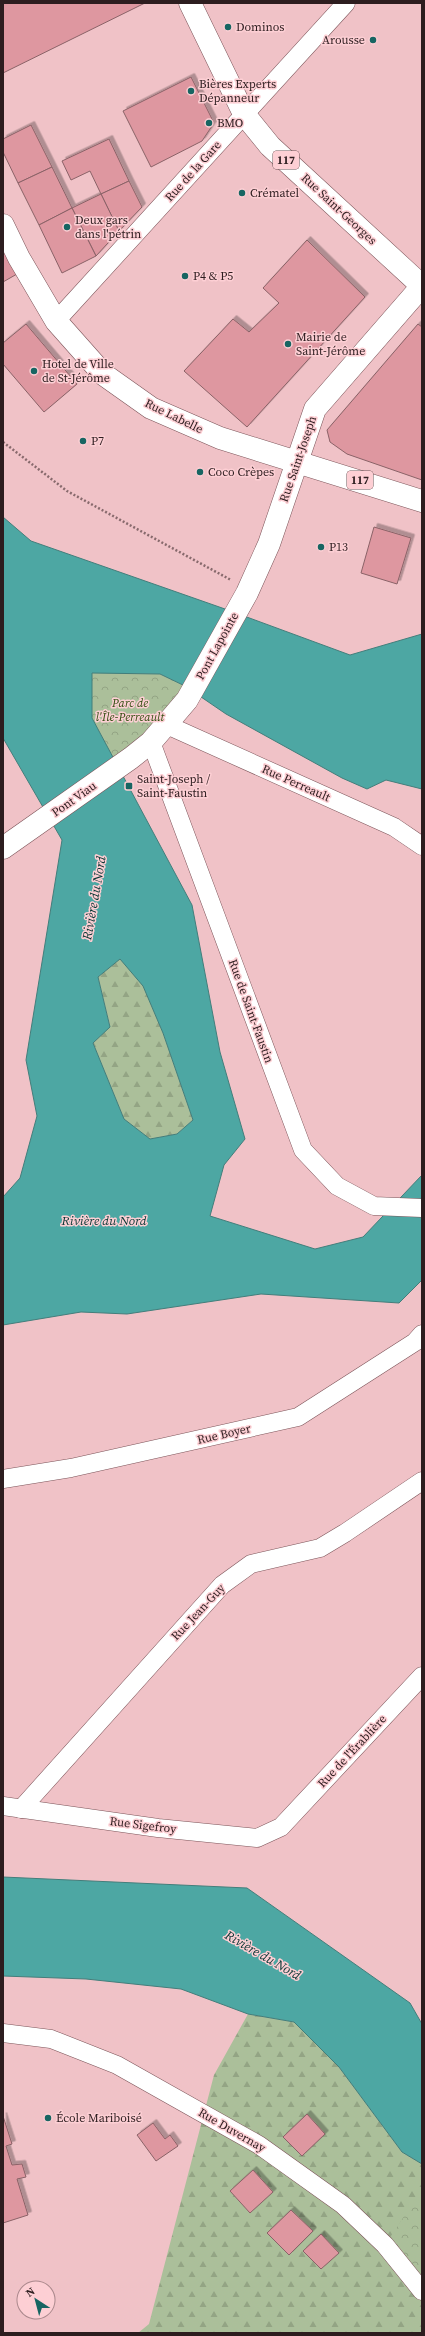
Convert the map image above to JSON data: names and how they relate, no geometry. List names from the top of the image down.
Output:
{
  "streets": {
    "main road": [
      "117",
      "Rue Saint-Georges",
      "Rue Labelle",
      "Rue Saint-Joseph",
      "Pont Lapointe",
      "Pont Viau"
    ],
    "street": [
      "Rue de la Gare",
      "Rue Perreault",
      "Rue de Saint-Faustin",
      "Rue Boyer",
      "Rue Jean-Guy",
      "Rue de l'Érablière",
      "Rue Sigefroy",
      "Rue Duvernay"
    ]
  },
  "crossings": [
    ["Rue de la Gare", "Rue Saint-Georges"],
    ["Rue de la Gare", "Rue Labelle"],
    ["Rue Saint-Georges", "Rue Saint-Joseph"],
    ["Rue Labelle", "Rue Saint-Joseph"],
    ["Rue Saint-Joseph", "Pont Lapointe"],
    ["Pont Lapointe", "Rue Perreault"],
    ["Pont Viau", "Rue de Saint-Faustin"],
    ["Rue Jean-Guy", "Rue Sigefroy"],
    ["Rue de l'Érablière", "Rue Sigefroy"]
  ],
  "water": ["Rivière du Nord"],
  "parks": ["Parc de l'Île-Perreault"],
  "places": {
    "other": [
      "Dominos",
      "Arousse",
      "Bières Experts Dépanneur",
      "BMO",
      "Crématel",
      "Deux gars dans l'pétrin",
      "P4 & P5",
      "Mairie de Saint-Jérôme",
      "Hotel de Ville de St-Jérôme",
      "P7",
      "Coco Crèpes",
      "P13",
      "École Mariboisé"
    ],
    "transit": ["Saint-Joseph / Saint-Faustin"]
  },
  "north": "top left"
}
